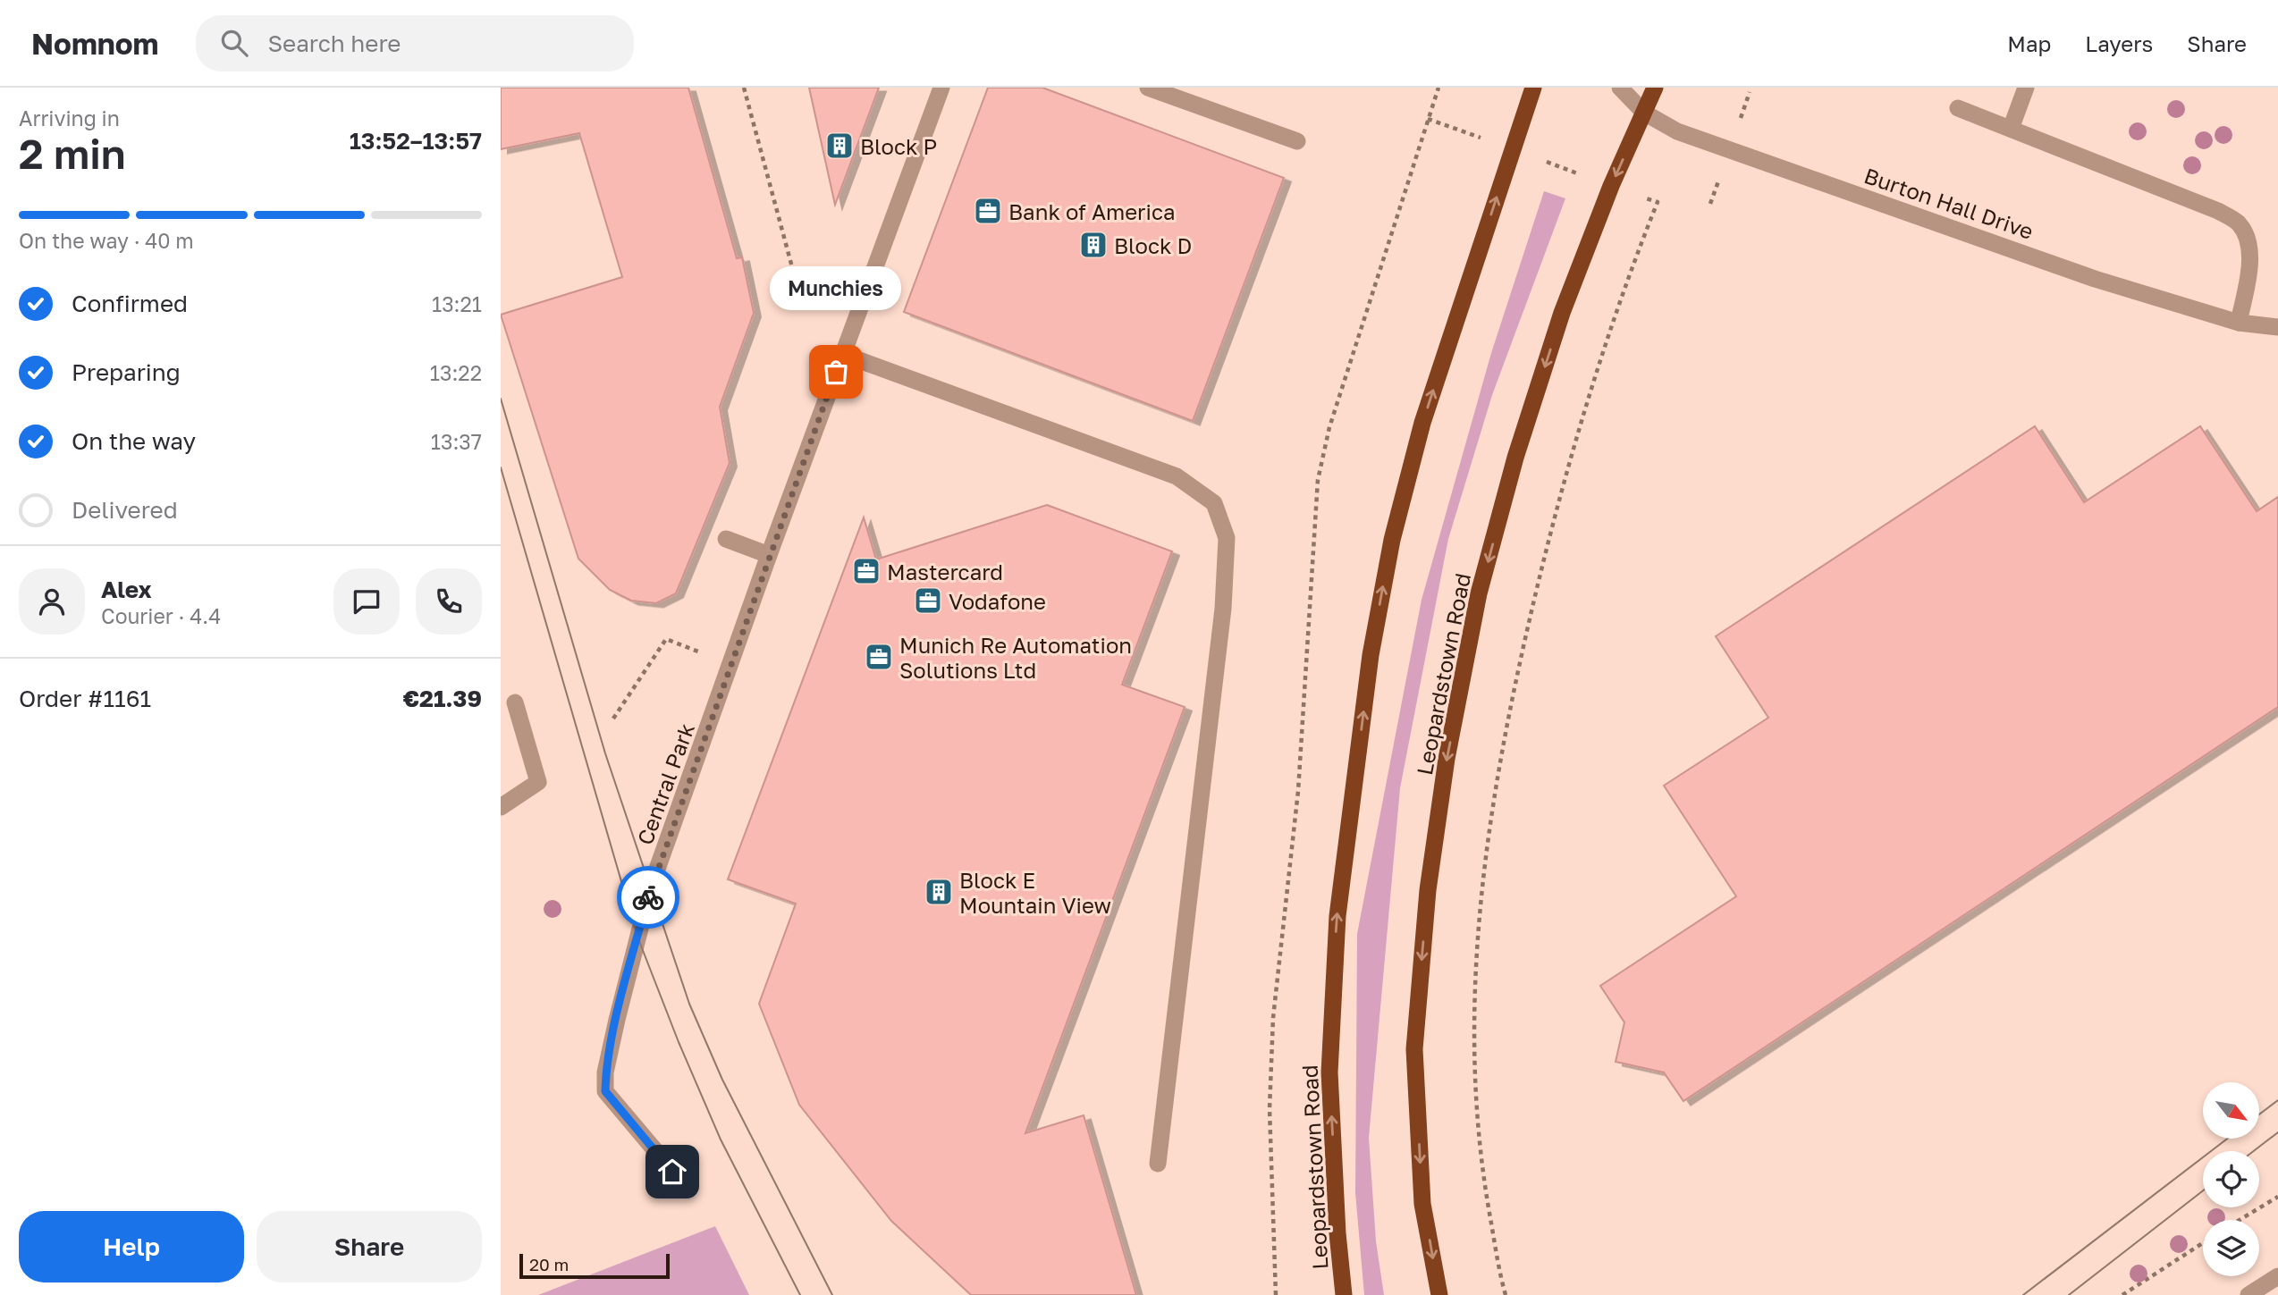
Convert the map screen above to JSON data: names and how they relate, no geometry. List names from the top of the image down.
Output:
{
  "streets": {
    "highway": ["Leopardstown Road"],
    "street": ["Burton Hall Drive", "Central Park"]
  },
  "crossings": [
    ["Burton Hall Drive", "Leopardstown Road"]
  ],
  "places": {
    "building": ["Block P", "Block D", "Block E Mountain View"],
    "office": [
      "Bank of America",
      "Mastercard",
      "Vodafone",
      "Munich Re Automation Solutions Ltd"
    ],
    "other": ["Munchies"]
  },
  "scale_bar": "20 m",
  "north": "bottom right",
  "page": {
    "header": "Nomnom",
    "search": "Search here",
    "nav": ["Map", "Layers", "Share"],
    "heading": ["2 min", "Arriving in", "13:52–13:57"],
    "panel": [
      "Alex",
      "Courier · 4.4",
      "Order #1161",
      "€21.39"
    ],
    "bar": "On the way · 40 m",
    "bubble": "Munchies",
    "list": [
      ["Confirmed", "13:21"],
      ["Preparing", "13:22"],
      ["On the way", "13:37"],
      "Delivered"
    ],
    "buttons": ["Help", "Share"],
    "scale": "20 m"
  }
}
